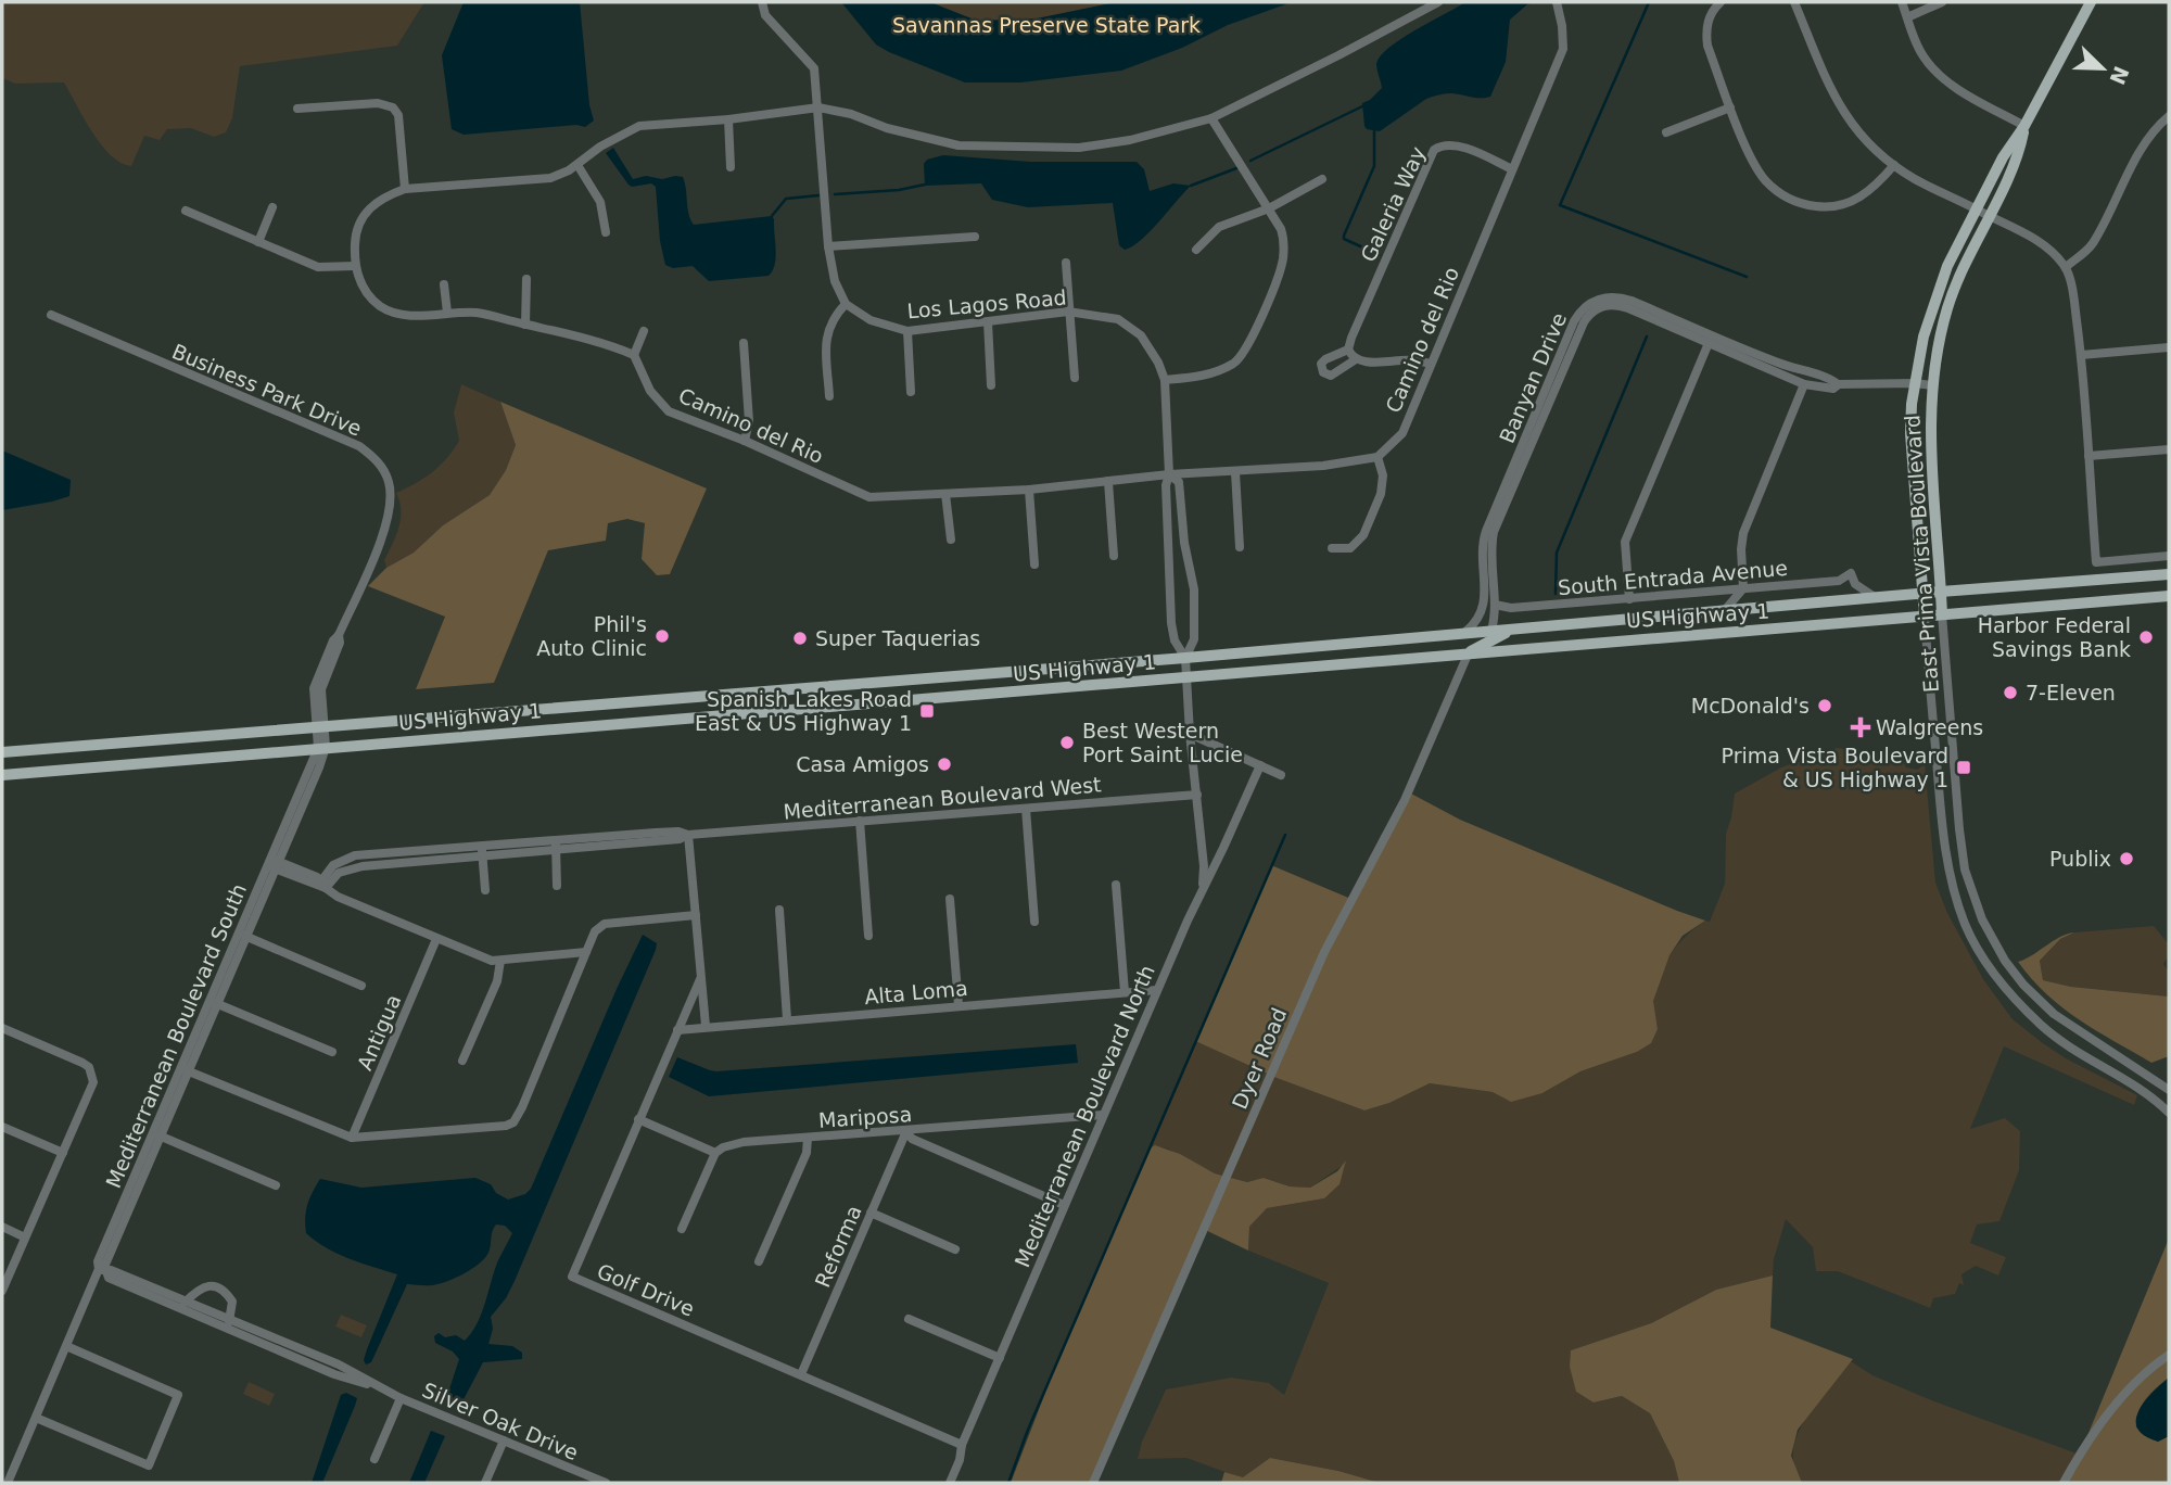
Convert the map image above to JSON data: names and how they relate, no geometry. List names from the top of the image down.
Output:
{
  "streets": {
    "main road": ["East Prima Vista Boulevard", "US Highway 1"],
    "street": [
      "Galeria Way",
      "Los Lagos Road",
      "Camino del Rio",
      "Banyan Drive",
      "Business Park Drive",
      "South Entrada Avenue",
      "Mediterranean Boulevard West",
      "Alta Loma",
      "Antigua",
      "Mediterranean Boulevard South",
      "Dyer Road",
      "Mediterranean Boulevard North",
      "Mariposa",
      "Reforma",
      "Golf Drive",
      "Silver Oak Drive"
    ]
  },
  "crossings": [
    ["Galeria Way", "Camino del Rio"],
    ["Los Lagos Road", "Camino del Rio"],
    ["Los Lagos Road", "US Highway 1"],
    ["Banyan Drive", "East Prima Vista Boulevard"],
    ["Banyan Drive", "South Entrada Avenue"],
    ["Banyan Drive", "US Highway 1"],
    ["Business Park Drive", "US Highway 1"],
    ["Business Park Drive", "Mediterranean Boulevard South"],
    ["East Prima Vista Boulevard", "US Highway 1"],
    ["South Entrada Avenue", "US Highway 1"],
    ["US Highway 1", "Mediterranean Boulevard South"],
    ["US Highway 1", "Dyer Road"],
    ["Mediterranean Boulevard West", "Golf Drive"],
    ["Alta Loma", "Mediterranean Boulevard North"],
    ["Alta Loma", "Golf Drive"],
    ["Mediterranean Boulevard South", "Silver Oak Drive"],
    ["Mediterranean Boulevard North", "Mariposa"],
    ["Mediterranean Boulevard North", "Golf Drive"],
    ["Mariposa", "Reforma"],
    ["Reforma", "Golf Drive"]
  ],
  "parks": ["Savannas Preserve State Park"],
  "places": {
    "other": [
      "Phil's Auto Clinic",
      "Harbor Federal Savings Bank",
      "Super Taquerias",
      "7-Eleven",
      "McDonald's",
      "Best Western Port Saint Lucie",
      "Casa Amigos",
      "Publix"
    ],
    "transit": ["Spanish Lakes Road East & US Highway 1", "Prima Vista Boulevard & US Highway 1"],
    "health": ["Walgreens"]
  },
  "north": "bottom right"
}
